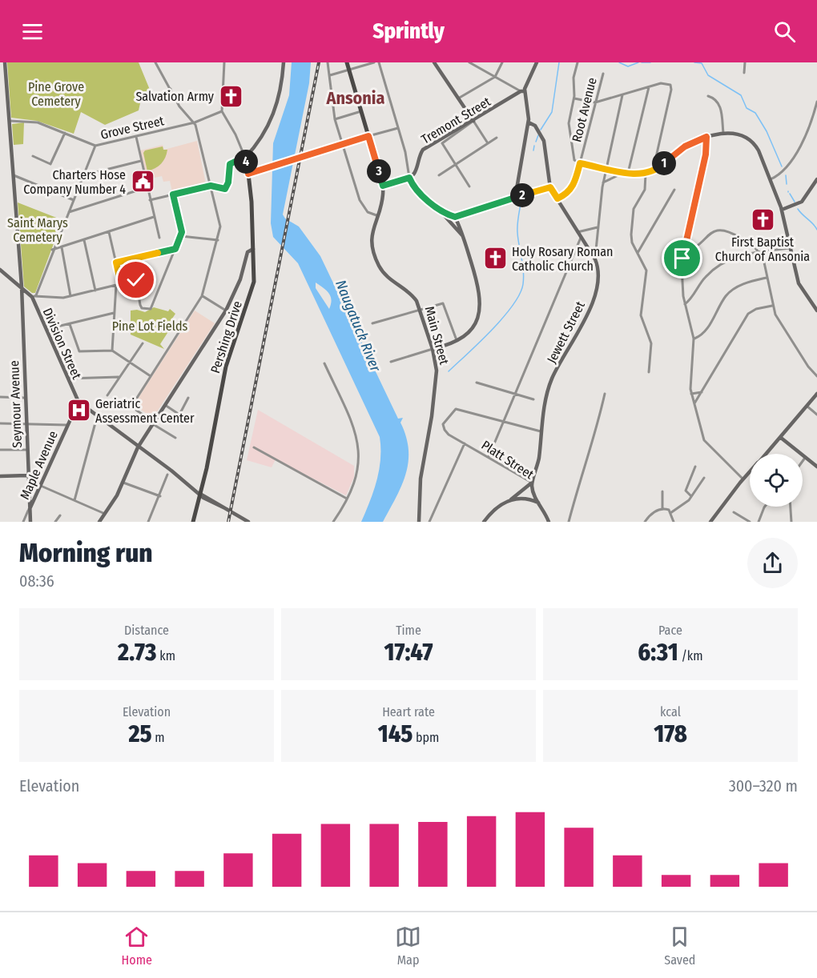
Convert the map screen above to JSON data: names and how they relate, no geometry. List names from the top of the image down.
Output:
{
  "streets": {
    "main road": [
      "Root Avenue",
      "Tremont Street",
      "Jewett Street",
      "Main Street",
      "Pershing Drive",
      "Division Street",
      "Seymour Avenue",
      "Platt Street",
      "Maple Avenue"
    ],
    "street": ["Grove Street"]
  },
  "crossings": [
    ["Root Avenue", "Jewett Street"],
    ["Grove Street", "Division Street"],
    ["Jewett Street", "Platt Street"],
    ["Pershing Drive", "Division Street"],
    ["Division Street", "Seymour Avenue"],
    ["Division Street", "Maple Avenue"],
    ["Seymour Avenue", "Maple Avenue"]
  ],
  "districts": ["Ansonia"],
  "water": ["Naugatuck River"],
  "parks": ["Pine Grove Cemetery", "Saint Marys Cemetery", "Pine Lot Fields"],
  "places": {
    "church": ["Salvation Army", "First Baptist Church of Ansonia", "Holy Rosary Roman Catholic Church"],
    "public building": ["Charters Hose Company Number 4"],
    "hospital": ["Geriatric Assessment Center"]
  },
  "page": {
    "header": "Sprintly",
    "pins": [
      "4",
      "1",
      "3",
      "2"
    ],
    "heading": ["Morning run", "08:36"],
    "stats": [
      ["Distance", "2.73 km"],
      ["Time", "17:47"],
      ["Pace", "6:31 /km"],
      ["Elevation", "25 m"],
      ["Heart rate", "145 bpm"],
      ["kcal", "178"]
    ],
    "chart": ["Elevation", "300–320 m"],
    "tabs": ["Home", "Map", "Saved"]
  }
}
